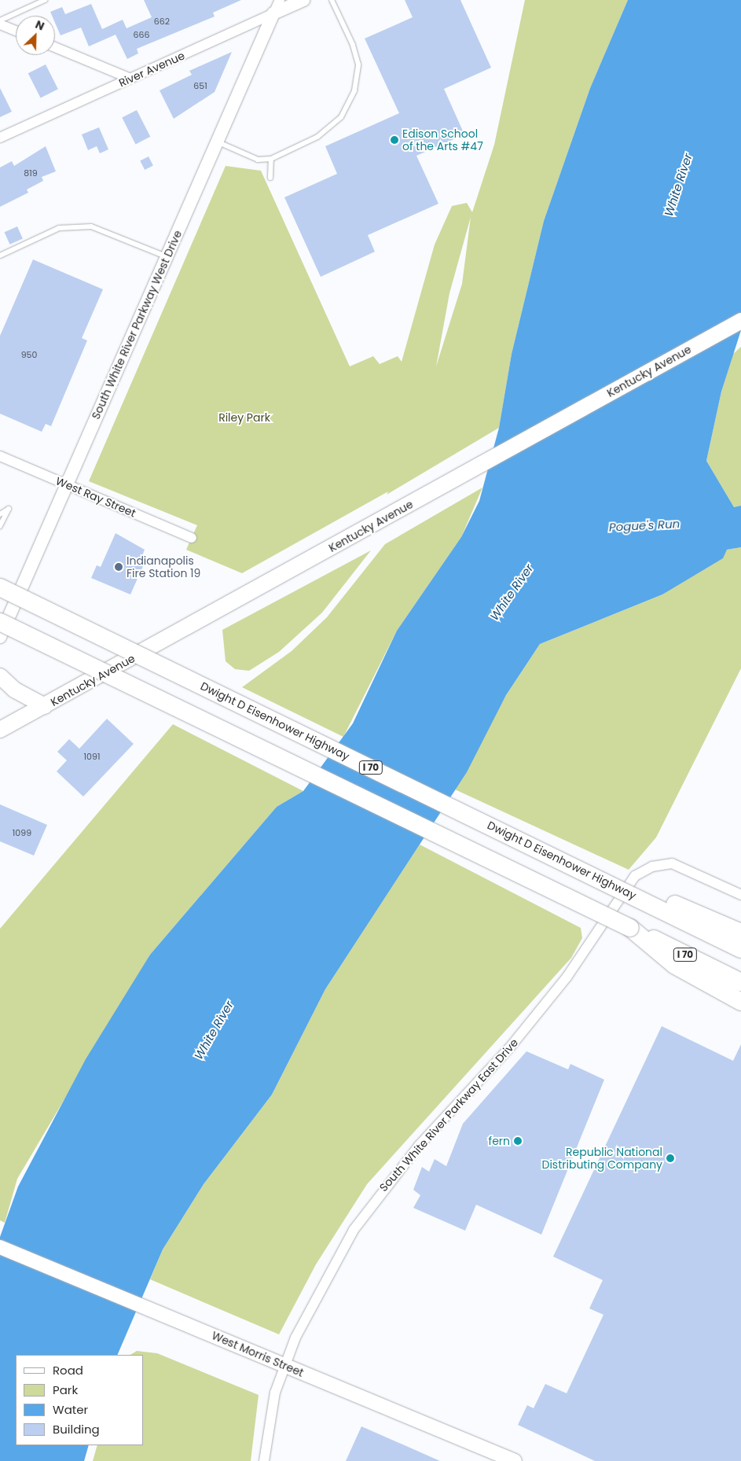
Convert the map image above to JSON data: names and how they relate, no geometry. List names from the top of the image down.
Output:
{
  "streets": {
    "highway": ["Dwight D Eisenhower Highway", "I 70"],
    "main road": ["Kentucky Avenue", "West Morris Street"],
    "street": [
      "River Avenue",
      "South White River Parkway West Drive",
      "West Ray Street",
      "South White River Parkway East Drive"
    ]
  },
  "crossings": [
    ["River Avenue", "South White River Parkway West Drive"],
    ["South White River Parkway West Drive", "West Ray Street"],
    ["South White River Parkway East Drive", "West Morris Street"]
  ],
  "water": ["White River", "Pogue's Run"],
  "parks": ["Riley Park"],
  "places": [
    "Edison School of the Arts #47",
    "Indianapolis Fire Station 19",
    "fern",
    "Republic National Distributing Company"
  ],
  "house_numbers": [
    "662",
    "666",
    "651",
    "819",
    "950",
    "1091",
    "1099"
  ],
  "legend": [
    "Road",
    "Park",
    "Water",
    "Building"
  ],
  "north": "top right"
}
